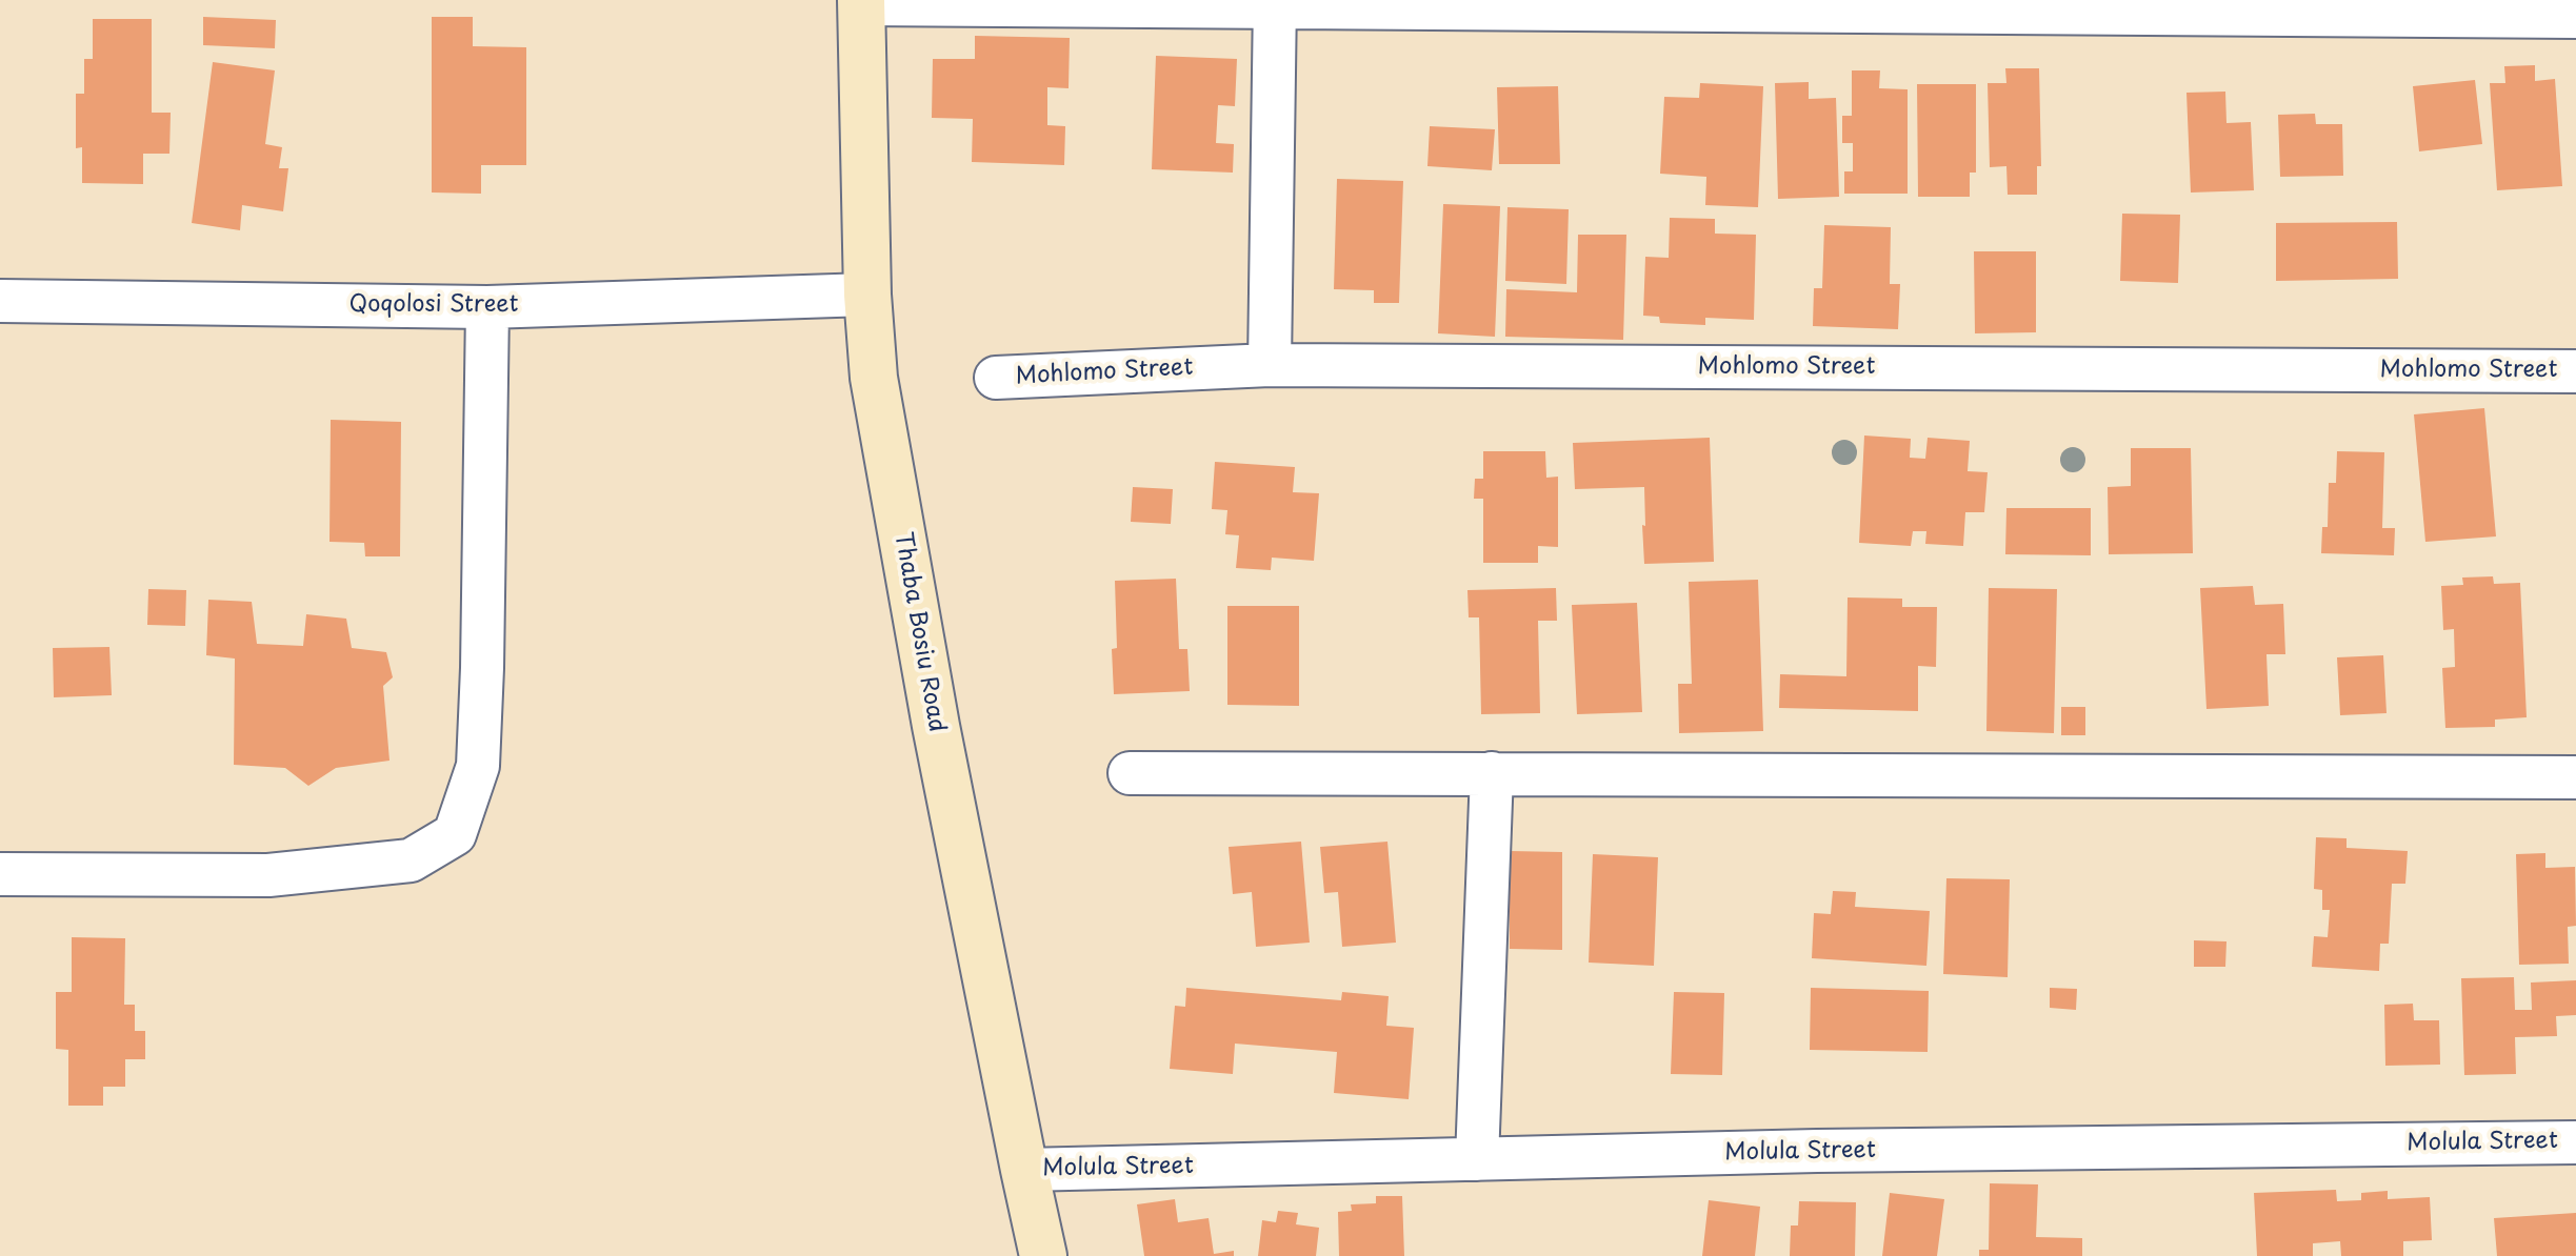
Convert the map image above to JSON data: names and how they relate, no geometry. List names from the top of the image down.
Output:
{
  "streets": {
    "street": [
      "Qoqolosi Street",
      "Mohlomo Street",
      "Thaba Bosiu Road",
      "Molula Street"
    ]
  },
  "crossings": [
    ["Qoqolosi Street", "Thaba Bosiu Road"],
    ["Thaba Bosiu Road", "Molula Street"]
  ]
}
